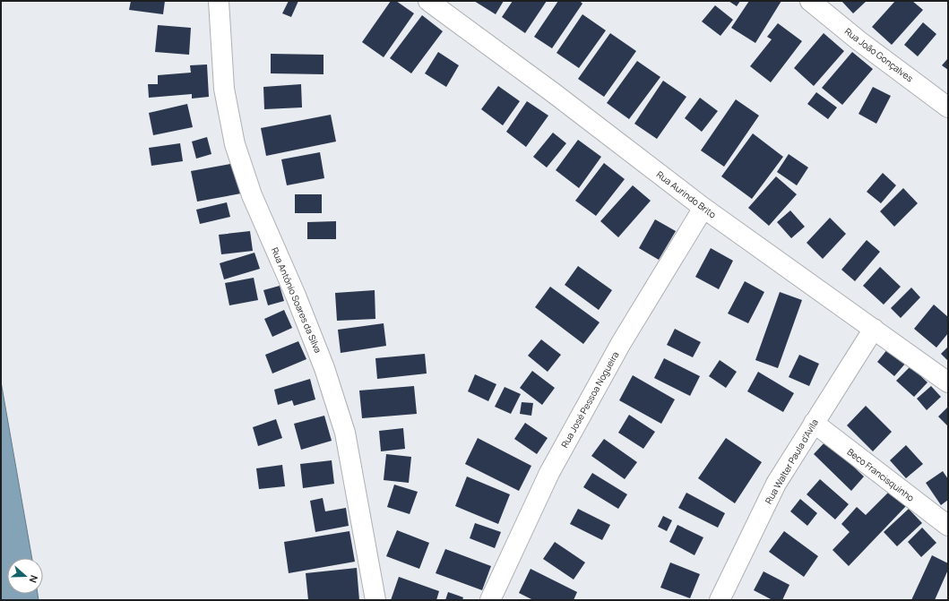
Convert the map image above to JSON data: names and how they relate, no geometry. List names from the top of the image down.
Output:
{
  "streets": {
    "street": [
      "Rua João Gonçalves",
      "Rua Aurindo Brito",
      "Rua Antônio Soares da Silva",
      "Rua José Pessoa Nogueira",
      "Rua Walter Paula d'Avila",
      "Beco Francisquinho"
    ]
  },
  "crossings": [
    ["Rua Aurindo Brito", "Rua José Pessoa Nogueira"],
    ["Rua Aurindo Brito", "Rua Walter Paula d'Avila"],
    ["Rua Walter Paula d'Avila", "Beco Francisquinho"]
  ],
  "north": "right"
}
